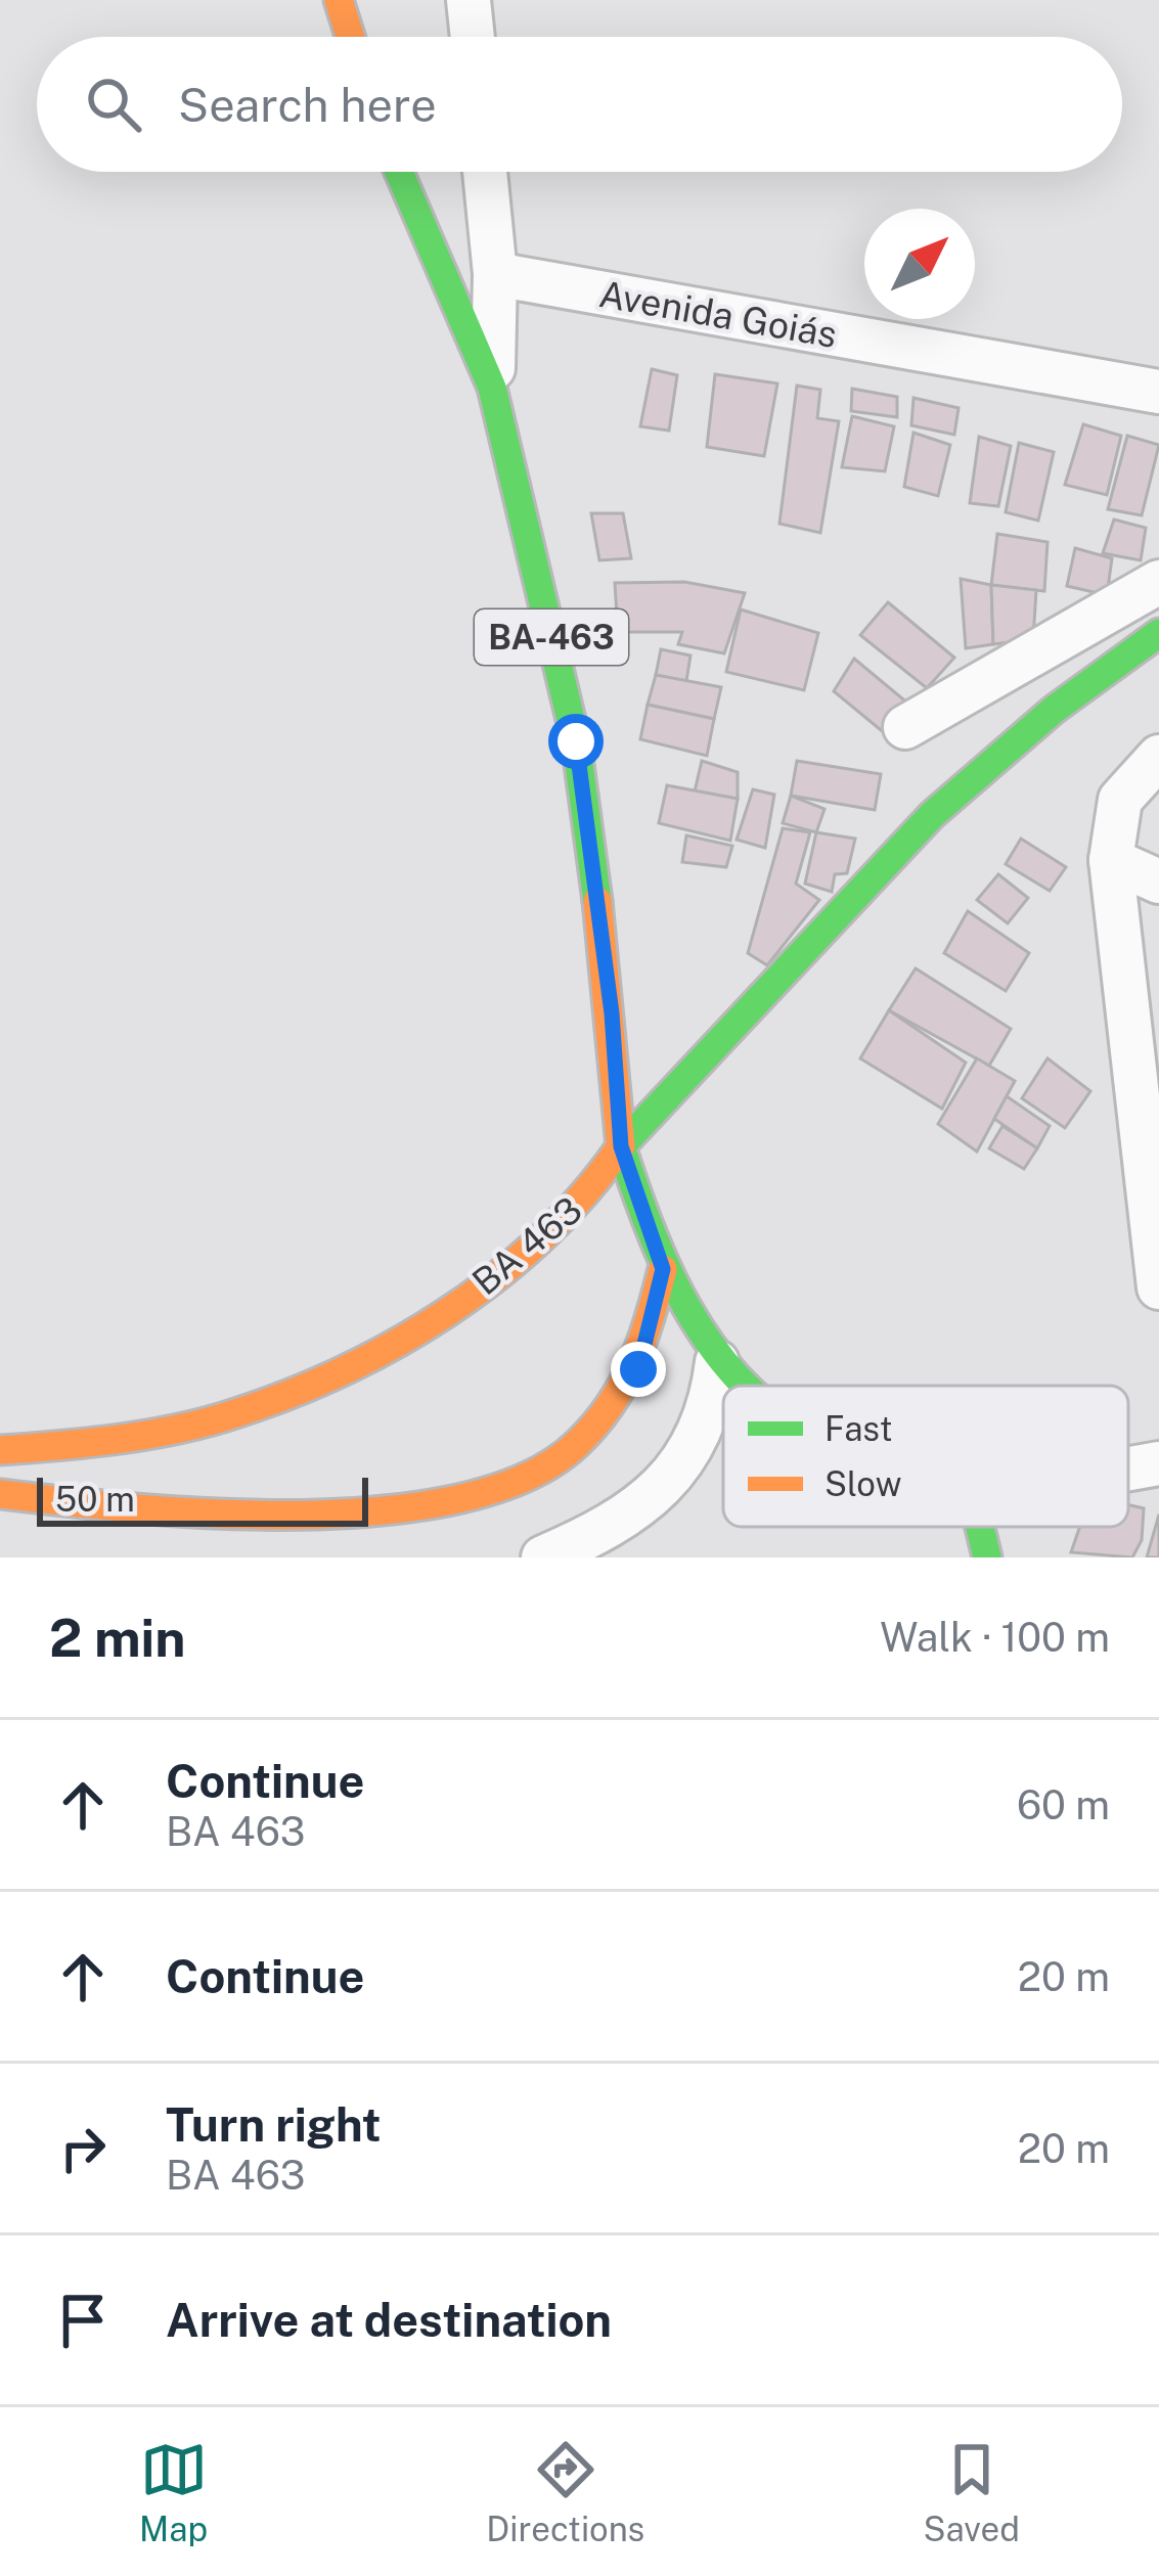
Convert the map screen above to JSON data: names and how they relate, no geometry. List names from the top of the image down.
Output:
{
  "streets": {
    "main road": ["BA-463", "BA 463"],
    "street": ["Avenida Goiás"]
  },
  "crossings": [
    ["BA-463", "BA 463"]
  ],
  "legend": ["Fast", "Slow"],
  "scale_bar": "50 m",
  "north": "top right",
  "page": {
    "search": "Search here",
    "scale": "50 m",
    "heading": ["2 min", "Walk · 100 m"],
    "list": [
      ["Continue", "BA 463", "60 m"],
      ["Continue", "20 m"],
      ["Turn right", "BA 463", "20 m"],
      "Arrive at destination"
    ],
    "nav": ["Map", "Directions", "Saved"]
  }
}
